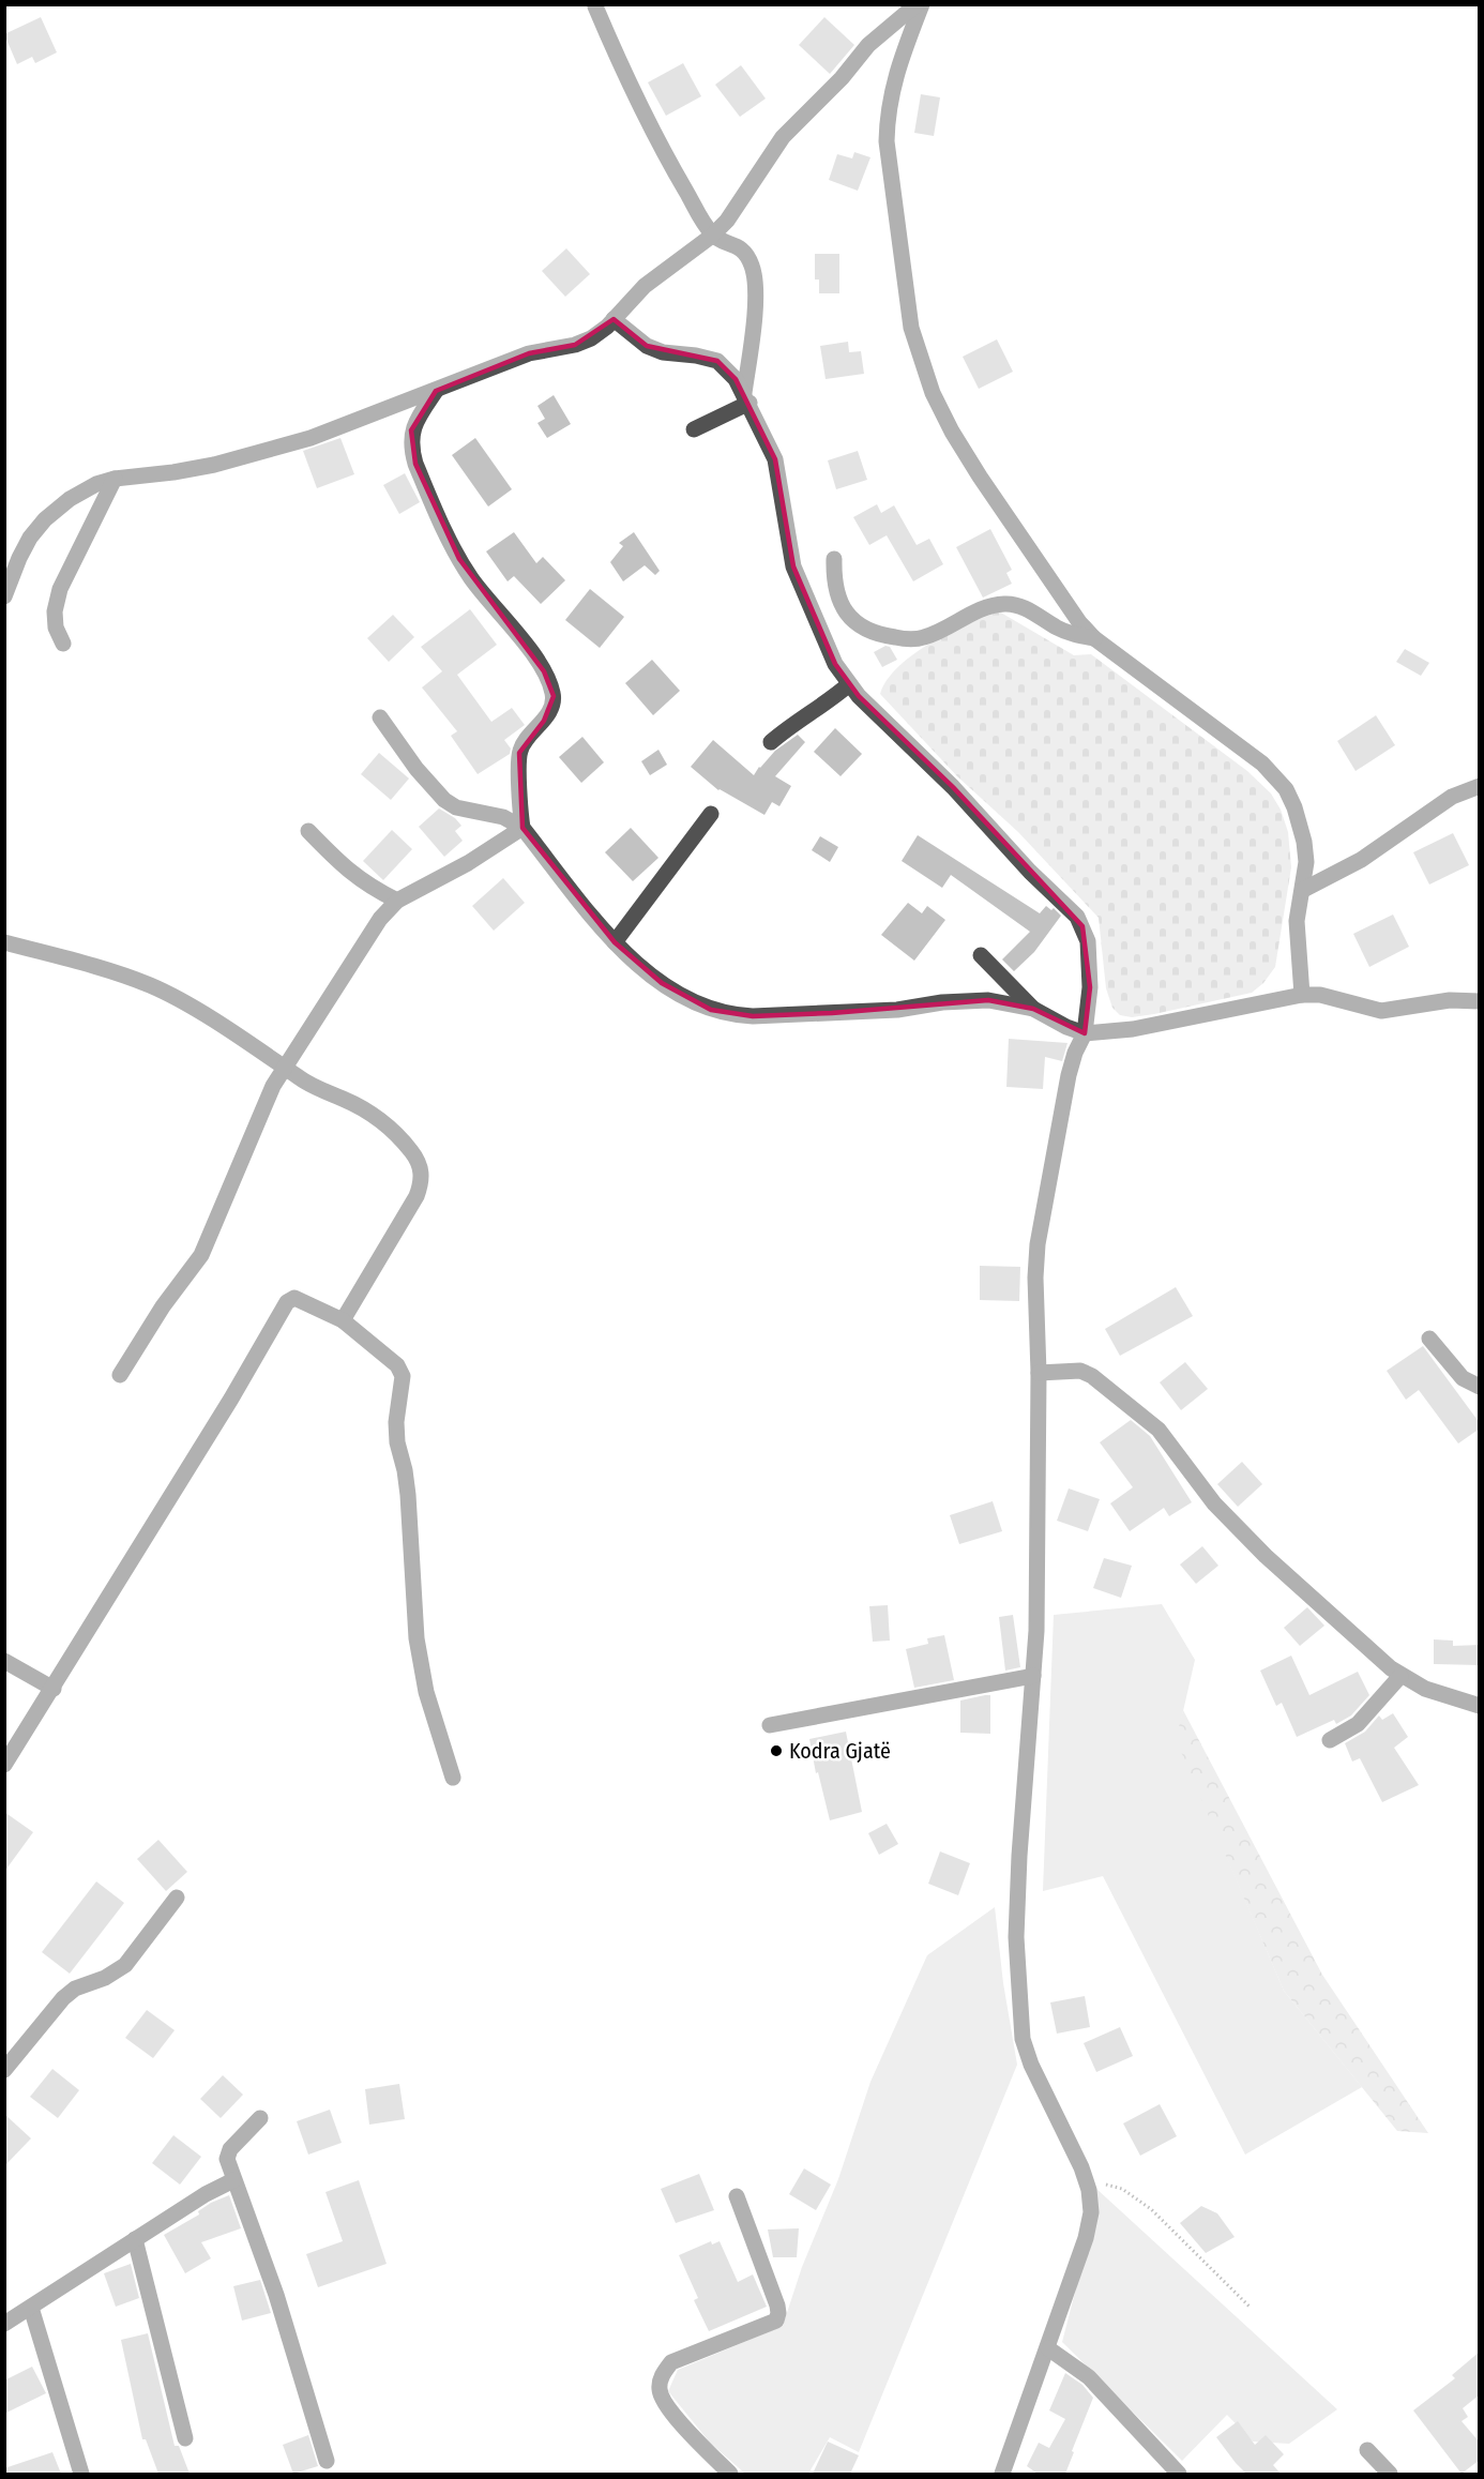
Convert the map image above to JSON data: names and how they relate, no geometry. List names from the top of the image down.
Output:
{
  "places": ["Kodra Gjatë"]
}
